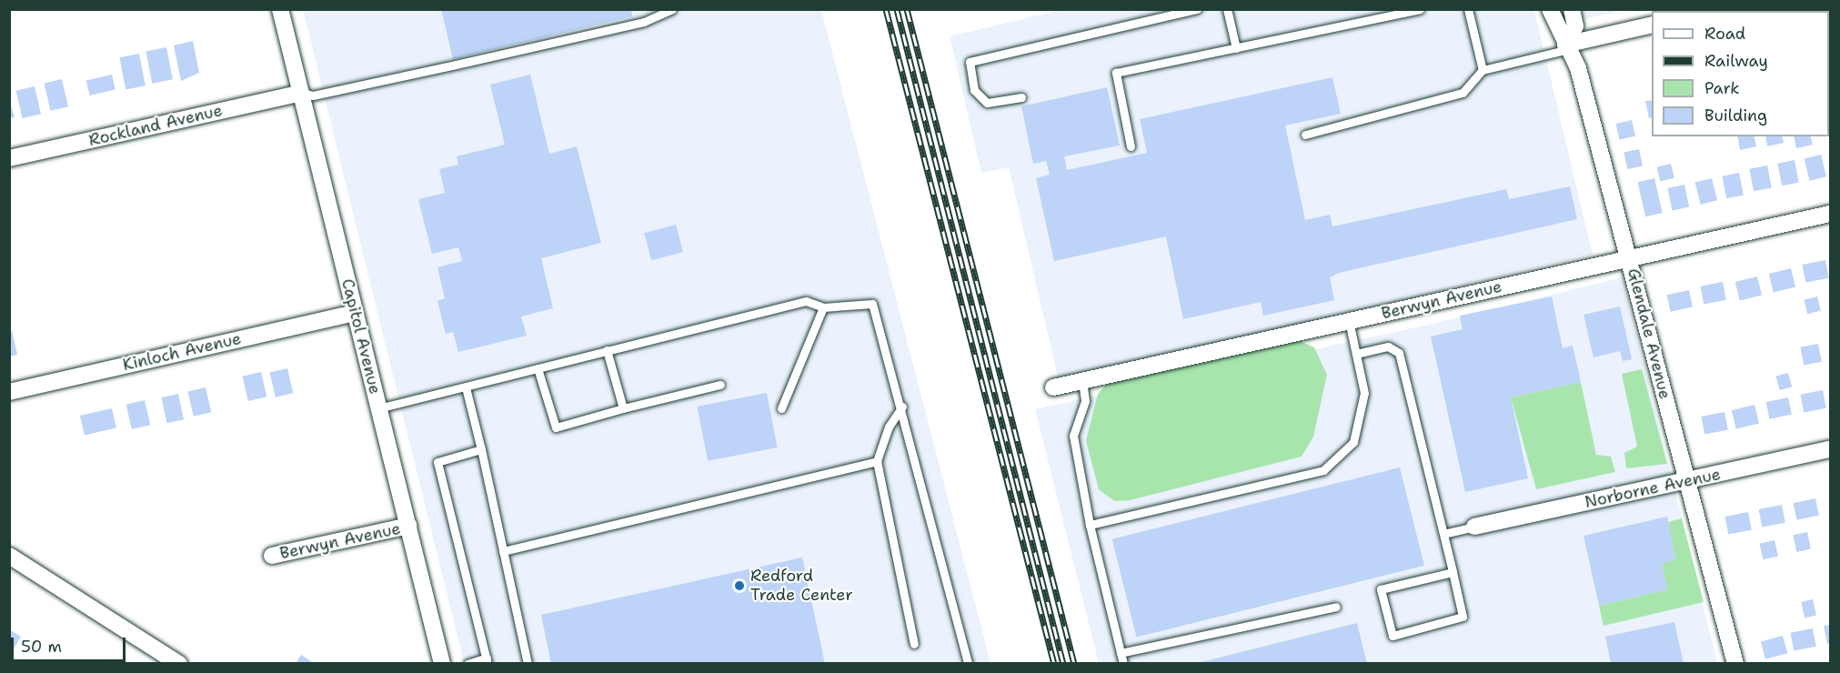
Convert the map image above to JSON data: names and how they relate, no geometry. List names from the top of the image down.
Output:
{
  "streets": {
    "street": [
      "Rockland Avenue",
      "Berwyn Avenue",
      "Glendale Avenue",
      "Capitol Avenue",
      "Kinloch Avenue",
      "Norborne Avenue"
    ]
  },
  "crossings": [
    ["Rockland Avenue", "Capitol Avenue"],
    ["Berwyn Avenue", "Glendale Avenue"],
    ["Berwyn Avenue", "Capitol Avenue"],
    ["Glendale Avenue", "Norborne Avenue"],
    ["Capitol Avenue", "Kinloch Avenue"]
  ],
  "places": ["Redford Trade Center"],
  "legend": [
    "Road",
    "Railway",
    "Park",
    "Building"
  ],
  "scale_bar": "50 m"
}
